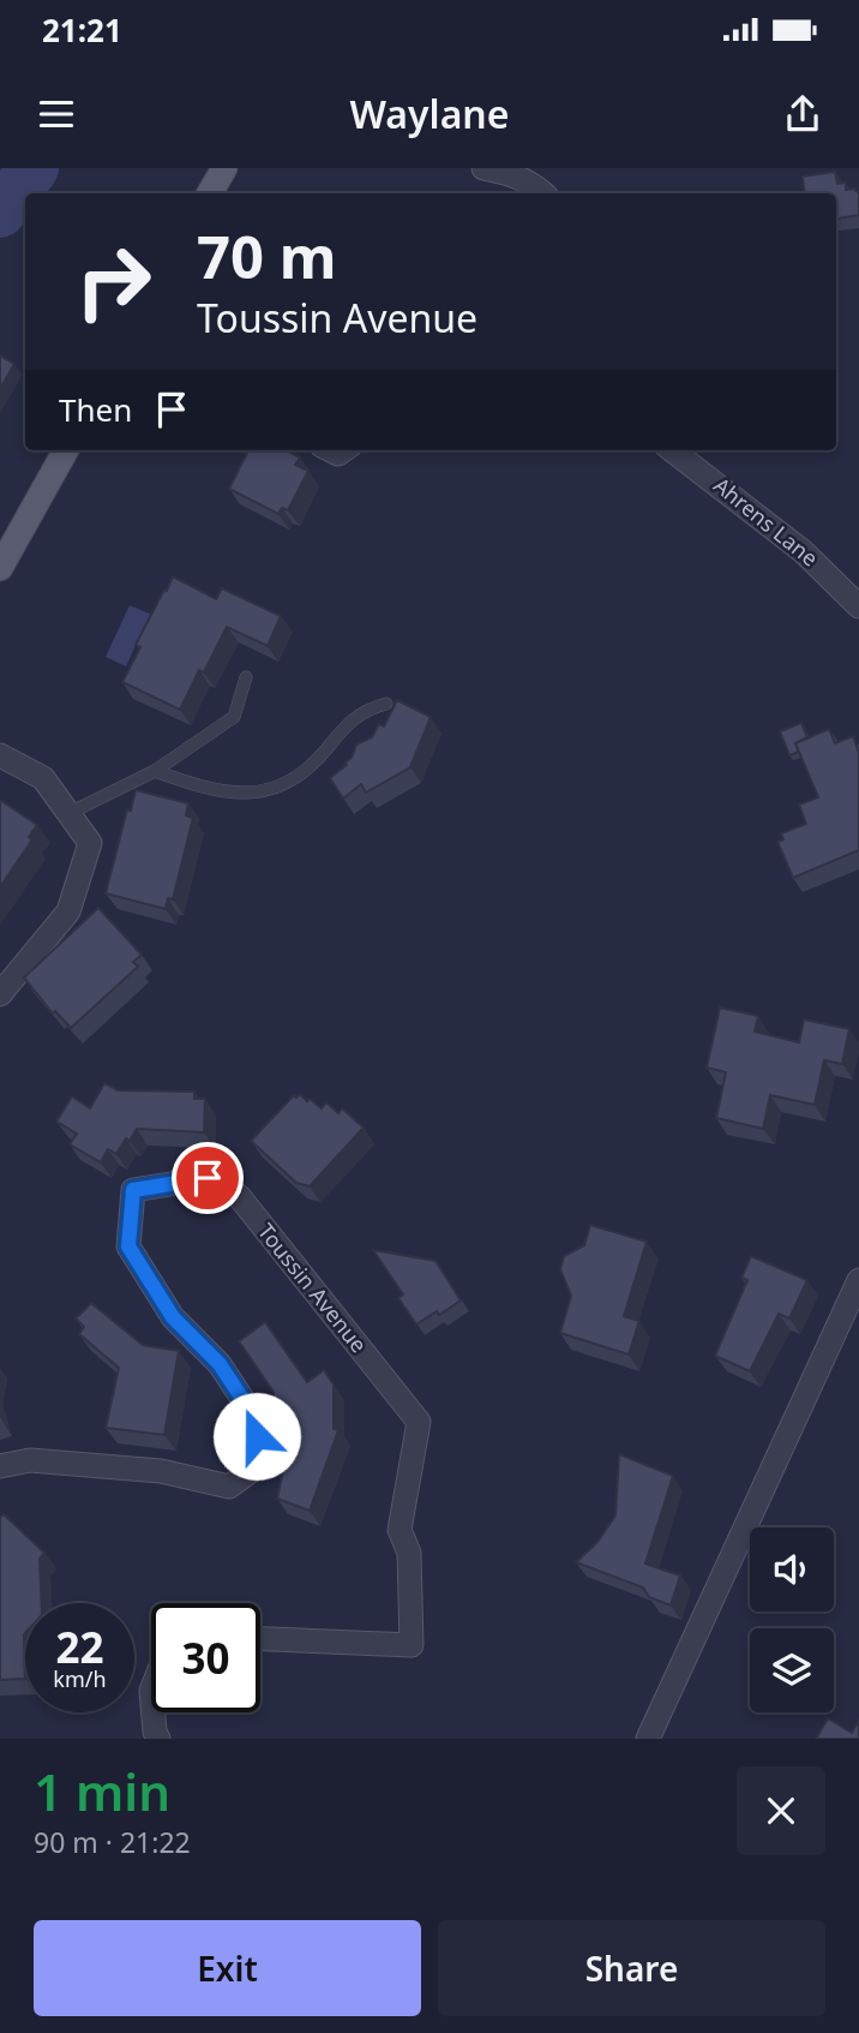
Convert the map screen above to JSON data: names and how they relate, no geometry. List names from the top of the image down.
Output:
{
  "streets": {
    "street": ["Ahrens Lane", "Toussin Avenue"]
  },
  "page": {
    "status": "21:21",
    "header": "Waylane",
    "turn": ["70 m", "Toussin Avenue"],
    "then": "Then",
    "speed": "22 km/h",
    "limit": "30",
    "heading": ["1 min", "90 m · 21:22"],
    "buttons": ["Exit", "Share"]
  }
}
